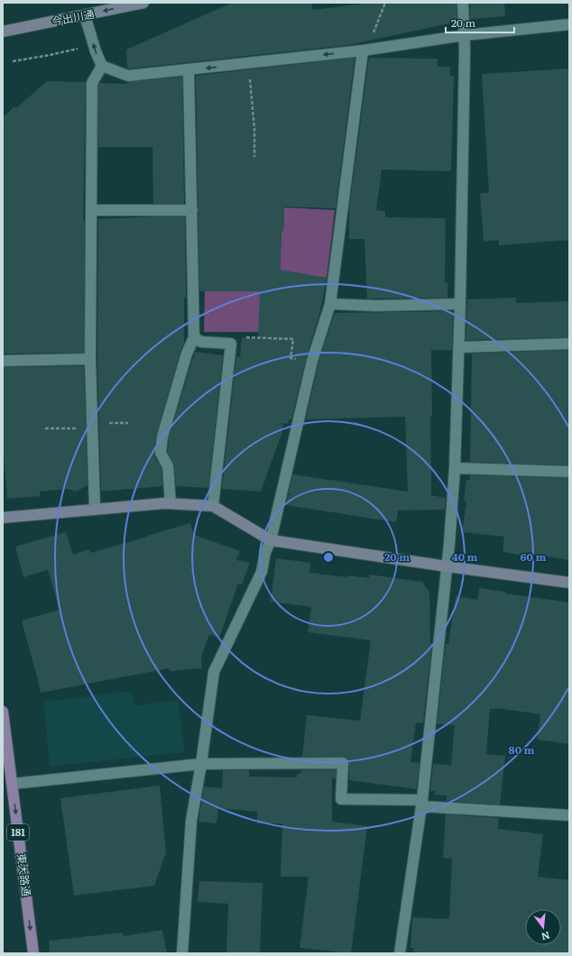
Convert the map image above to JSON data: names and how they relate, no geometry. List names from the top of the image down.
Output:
{
  "streets": {
    "main road": ["181", "東大路通"],
    "street": ["今出川通"]
  },
  "one_way": ["東大路通"],
  "scale_bar": "20 m",
  "north": "bottom",
  "rings": [
    "20 m",
    "40 m",
    "60 m",
    "80 m"
  ]
}
